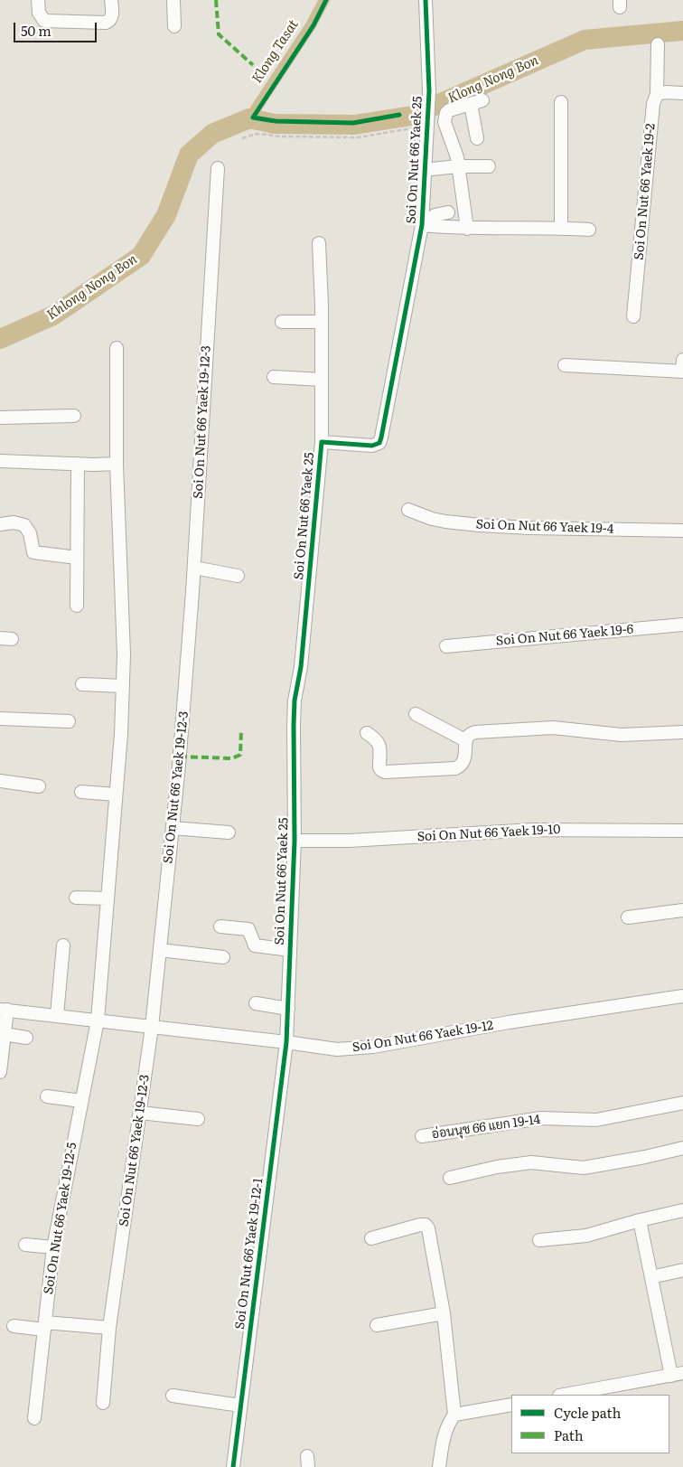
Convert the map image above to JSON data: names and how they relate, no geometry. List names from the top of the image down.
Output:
{
  "streets": {
    "street": [
      "Soi On Nut 66 Yaek 25",
      "Soi On Nut 66 Yaek 19-2",
      "Soi On Nut 66 Yaek 19-12-3",
      "Soi On Nut 66 Yaek 19-4",
      "Soi On Nut 66 Yaek 19-6",
      "Soi On Nut 66 Yaek 19-10",
      "Soi On Nut 66 Yaek 19-12",
      "อ่อนนุช 66 แยก 19-14",
      "Soi On Nut 66 Yaek 19-12-5",
      "Soi On Nut 66 Yaek 19-12-1"
    ]
  },
  "crossings": [
    ["Soi On Nut 66 Yaek 25", "Soi On Nut 66 Yaek 19-10"],
    ["Soi On Nut 66 Yaek 25", "Soi On Nut 66 Yaek 19-12"],
    ["Soi On Nut 66 Yaek 25", "Soi On Nut 66 Yaek 19-12-1"],
    ["Soi On Nut 66 Yaek 19-12-3", "Soi On Nut 66 Yaek 19-12"],
    ["Soi On Nut 66 Yaek 19-12", "Soi On Nut 66 Yaek 19-12-5"],
    ["Soi On Nut 66 Yaek 19-12", "Soi On Nut 66 Yaek 19-12-1"]
  ],
  "water": ["Klong Tasat", "Klong Nong Bon", "Khlong Nong Bon"],
  "legend": ["Cycle path", "Path"],
  "scale_bar": "50 m"
}
